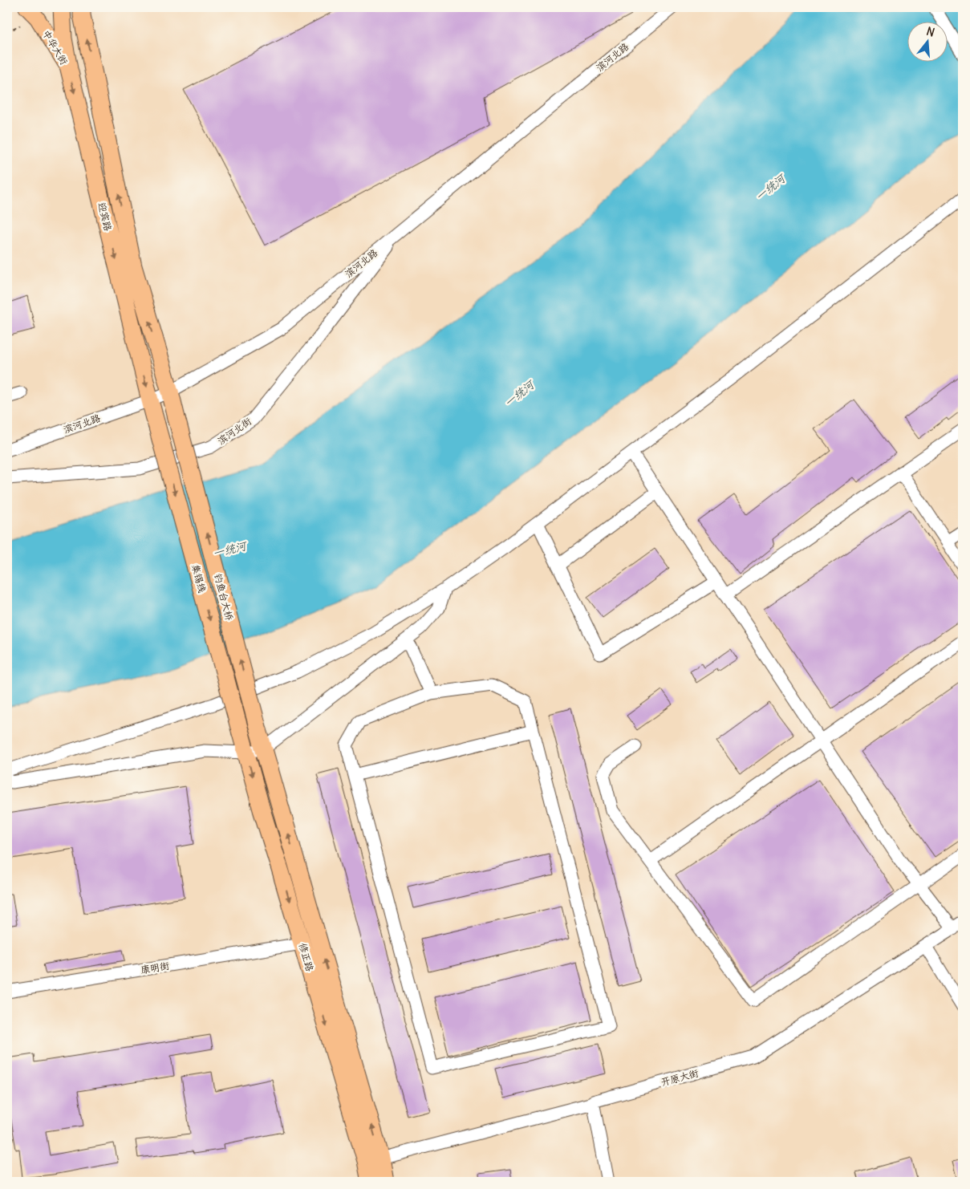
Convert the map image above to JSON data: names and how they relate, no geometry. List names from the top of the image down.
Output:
{
  "streets": {
    "highway": [
      "迎宾路",
      "集锡线",
      "钓鱼台大桥",
      "修正路"
    ],
    "main road": ["中华大街"],
    "street": [
      "滨河北路",
      "滨河北街",
      "康明街",
      "开原大街"
    ]
  },
  "crossings": [
    ["中华大街", "迎宾路"],
    ["滨河北路", "迎宾路"],
    ["滨河北路", "滨河北街"],
    ["迎宾路", "集锡线"],
    ["迎宾路", "钓鱼台大桥"],
    ["集锡线", "修正路"],
    ["钓鱼台大桥", "修正路"],
    ["修正路", "康明街"],
    ["修正路", "开原大街"]
  ],
  "one_way": ["集锡线", "钓鱼台大桥"],
  "water": ["一统河"],
  "north": "top"
}
